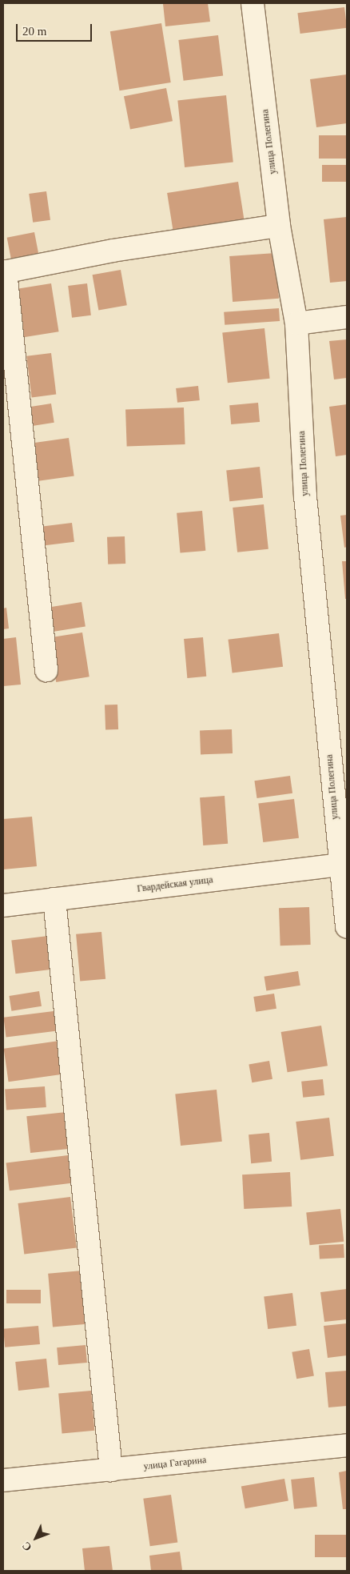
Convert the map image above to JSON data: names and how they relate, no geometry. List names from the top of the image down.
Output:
{
  "streets": {
    "street": ["улица Полегина", "Гвардейская улица", "улица Гагарина"]
  },
  "crossings": [
    ["улица Полегина", "Гвардейская улица"]
  ],
  "scale_bar": "20 m",
  "north": "bottom left"
}
